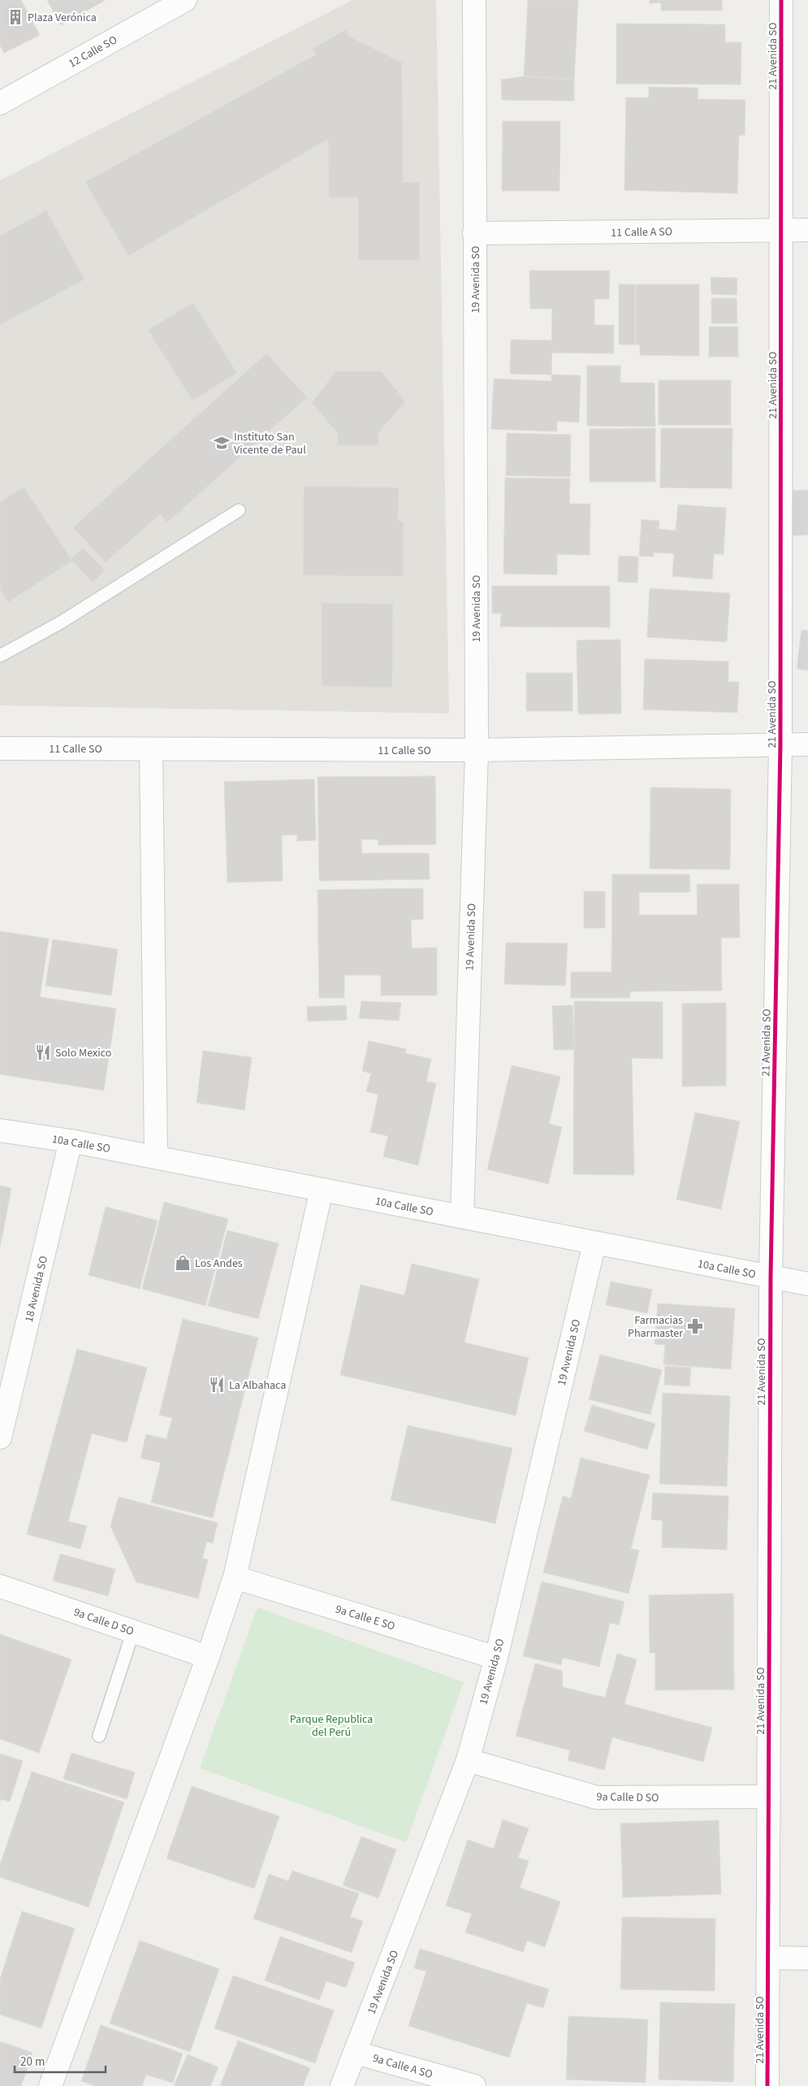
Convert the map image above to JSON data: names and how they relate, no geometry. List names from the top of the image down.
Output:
{
  "streets": {
    "street": [
      "12 Calle SO",
      "21 Avenida SO",
      "11 Calle A SO",
      "19 Avenida SO",
      "11 Calle SO",
      "10a Calle SO",
      "18 Avenida SO",
      "9a Calle E SO",
      "9a Calle D SO",
      "9a Calle A SO"
    ]
  },
  "crossings": [
    ["21 Avenida SO", "11 Calle A SO"],
    ["21 Avenida SO", "11 Calle SO"],
    ["21 Avenida SO", "10a Calle SO"],
    ["21 Avenida SO", "9a Calle D SO"],
    ["11 Calle A SO", "19 Avenida SO"],
    ["19 Avenida SO", "11 Calle SO"],
    ["19 Avenida SO", "10a Calle SO"],
    ["19 Avenida SO", "9a Calle E SO"],
    ["19 Avenida SO", "9a Calle D SO"],
    ["19 Avenida SO", "9a Calle A SO"],
    ["10a Calle SO", "18 Avenida SO"]
  ],
  "parks": ["Parque Republica del Perú"],
  "places": {
    "building": ["Plaza Verónica"],
    "school or university": ["Instituto San Vicente de Paul"],
    "restaurant": ["Solo Mexico", "La Albahaca"],
    "shop": ["Los Andes"],
    "pharmacy": ["Farmacias Pharmaster"]
  },
  "scale_bar": "20 m"
}
